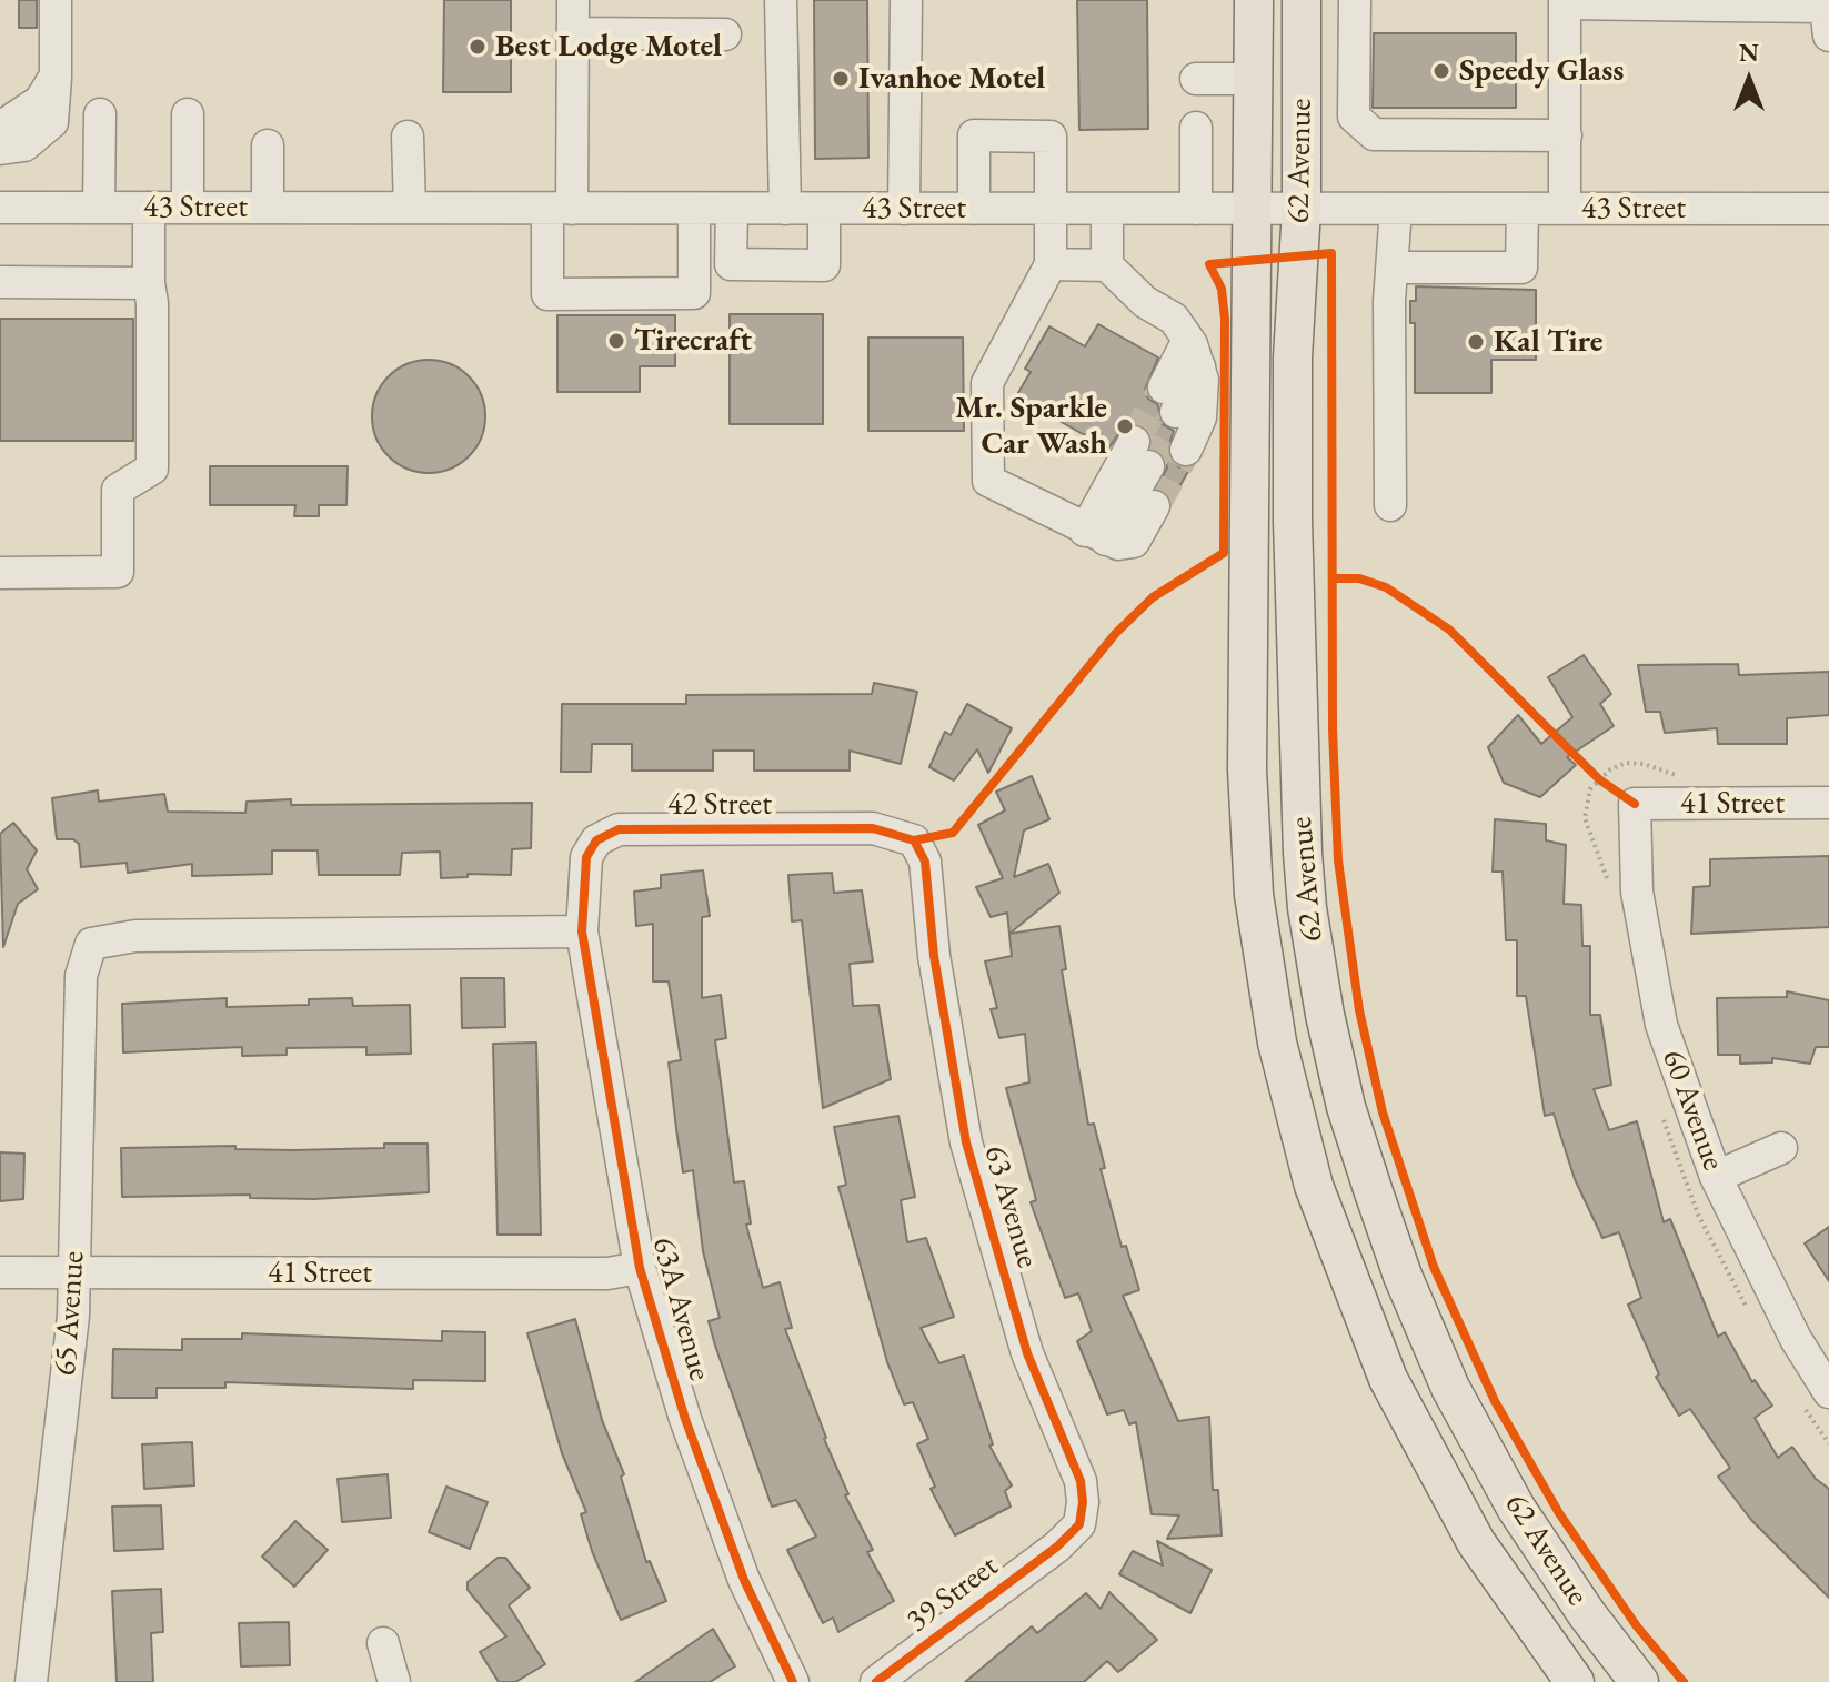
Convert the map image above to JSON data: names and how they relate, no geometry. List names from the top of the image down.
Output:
{
  "streets": {
    "main road": ["62 Avenue"],
    "street": [
      "43 Street",
      "41 Street",
      "42 Street",
      "60 Avenue",
      "63 Avenue",
      "63A Avenue",
      "65 Avenue",
      "39 Street"
    ]
  },
  "crossings": [
    ["62 Avenue", "43 Street"],
    ["41 Street", "60 Avenue"],
    ["41 Street", "63A Avenue"],
    ["41 Street", "65 Avenue"],
    ["42 Street", "63 Avenue"],
    ["42 Street", "63A Avenue"],
    ["42 Street", "65 Avenue"],
    ["63 Avenue", "39 Street"],
    ["63A Avenue", "65 Avenue"]
  ],
  "places": [
    "Best Lodge Motel",
    "Speedy Glass",
    "Ivanhoe Motel",
    "Tirecraft",
    "Kal Tire",
    "Mr. Sparkle Car Wash"
  ],
  "north": "top"
}
